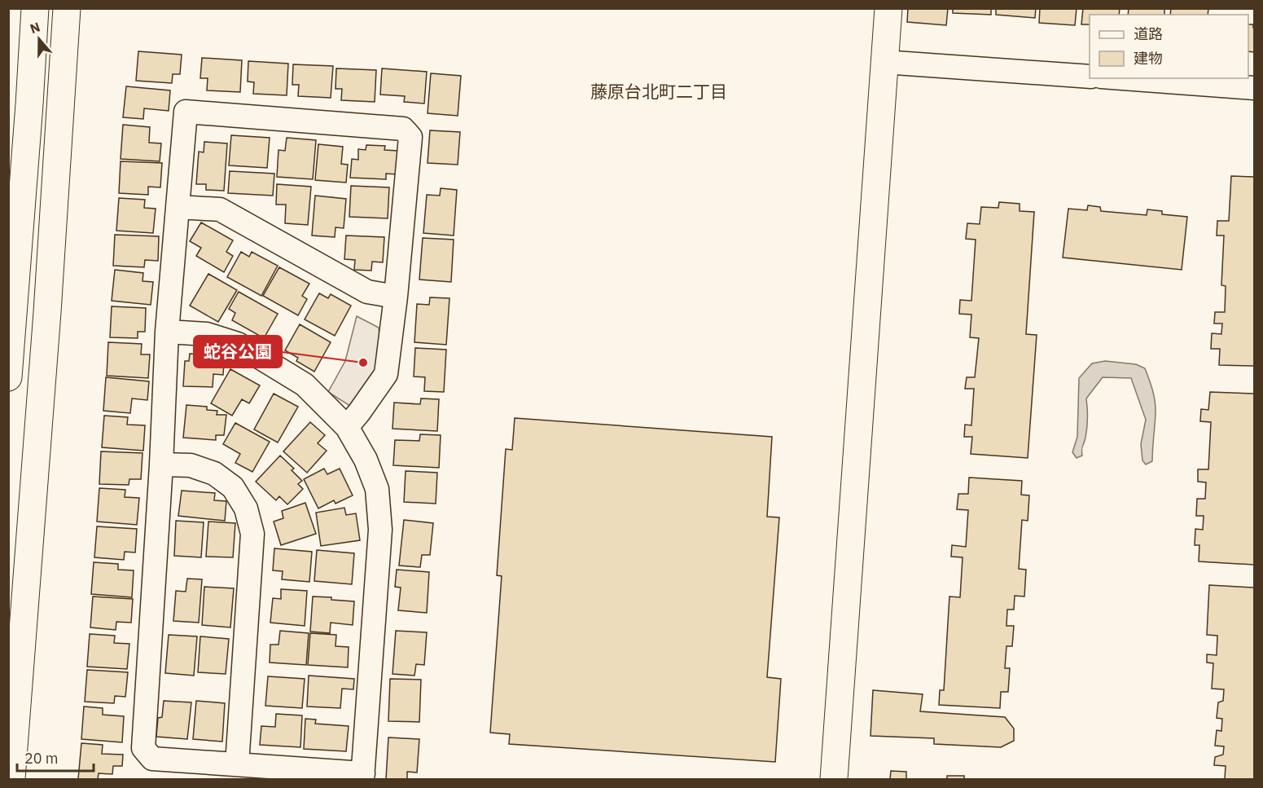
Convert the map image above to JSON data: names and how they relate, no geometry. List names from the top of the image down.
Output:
{
  "districts": ["藤原台北町二丁目"],
  "places": ["蛇谷公園"],
  "legend": ["道路", "建物"],
  "scale_bar": "20 m",
  "north": "top"
}
